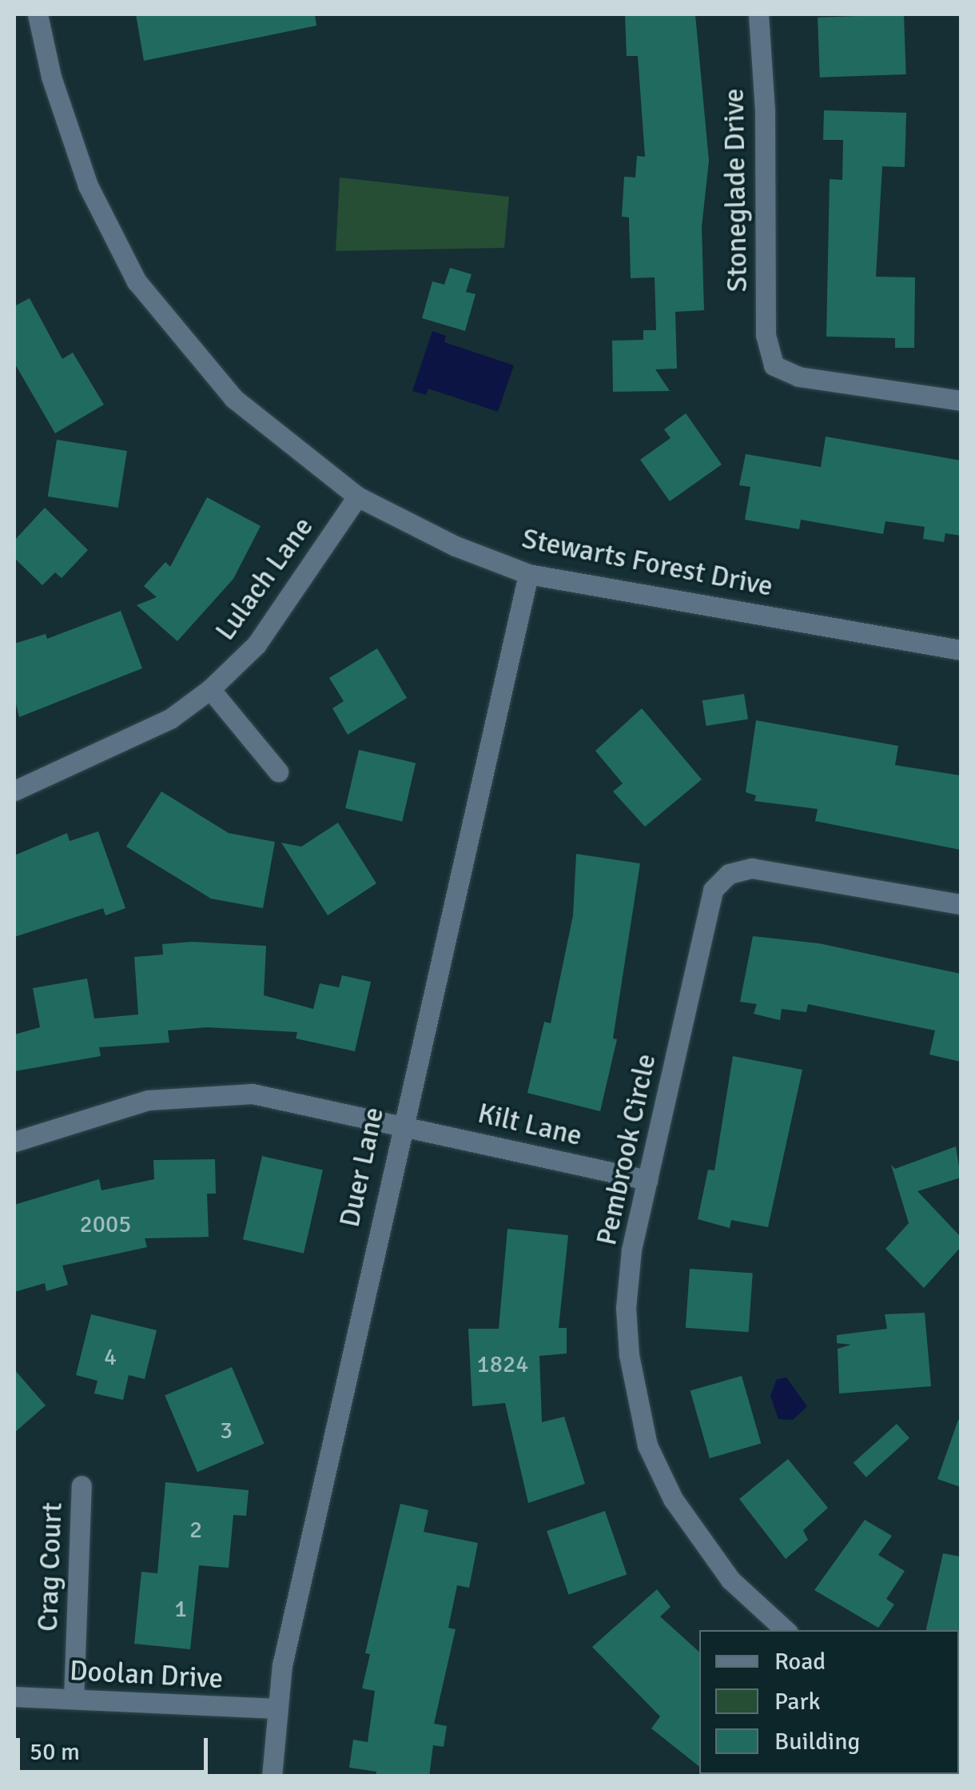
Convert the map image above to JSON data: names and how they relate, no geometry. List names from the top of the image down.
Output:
{
  "streets": {
    "street": [
      "Stoneglade Drive",
      "Stewarts Forest Drive",
      "Lulach Lane",
      "Kilt Lane",
      "Pembrook Circle",
      "Duer Lane",
      "Crag Court",
      "Doolan Drive"
    ]
  },
  "crossings": [
    ["Stewarts Forest Drive", "Lulach Lane"],
    ["Stewarts Forest Drive", "Duer Lane"],
    ["Kilt Lane", "Pembrook Circle"],
    ["Kilt Lane", "Duer Lane"],
    ["Duer Lane", "Doolan Drive"],
    ["Crag Court", "Doolan Drive"]
  ],
  "house_numbers": [
    "2005",
    "4",
    "1824",
    "3",
    "2",
    "1"
  ],
  "legend": ["Road", "Park", "Building"],
  "scale_bar": "50 m"
}
